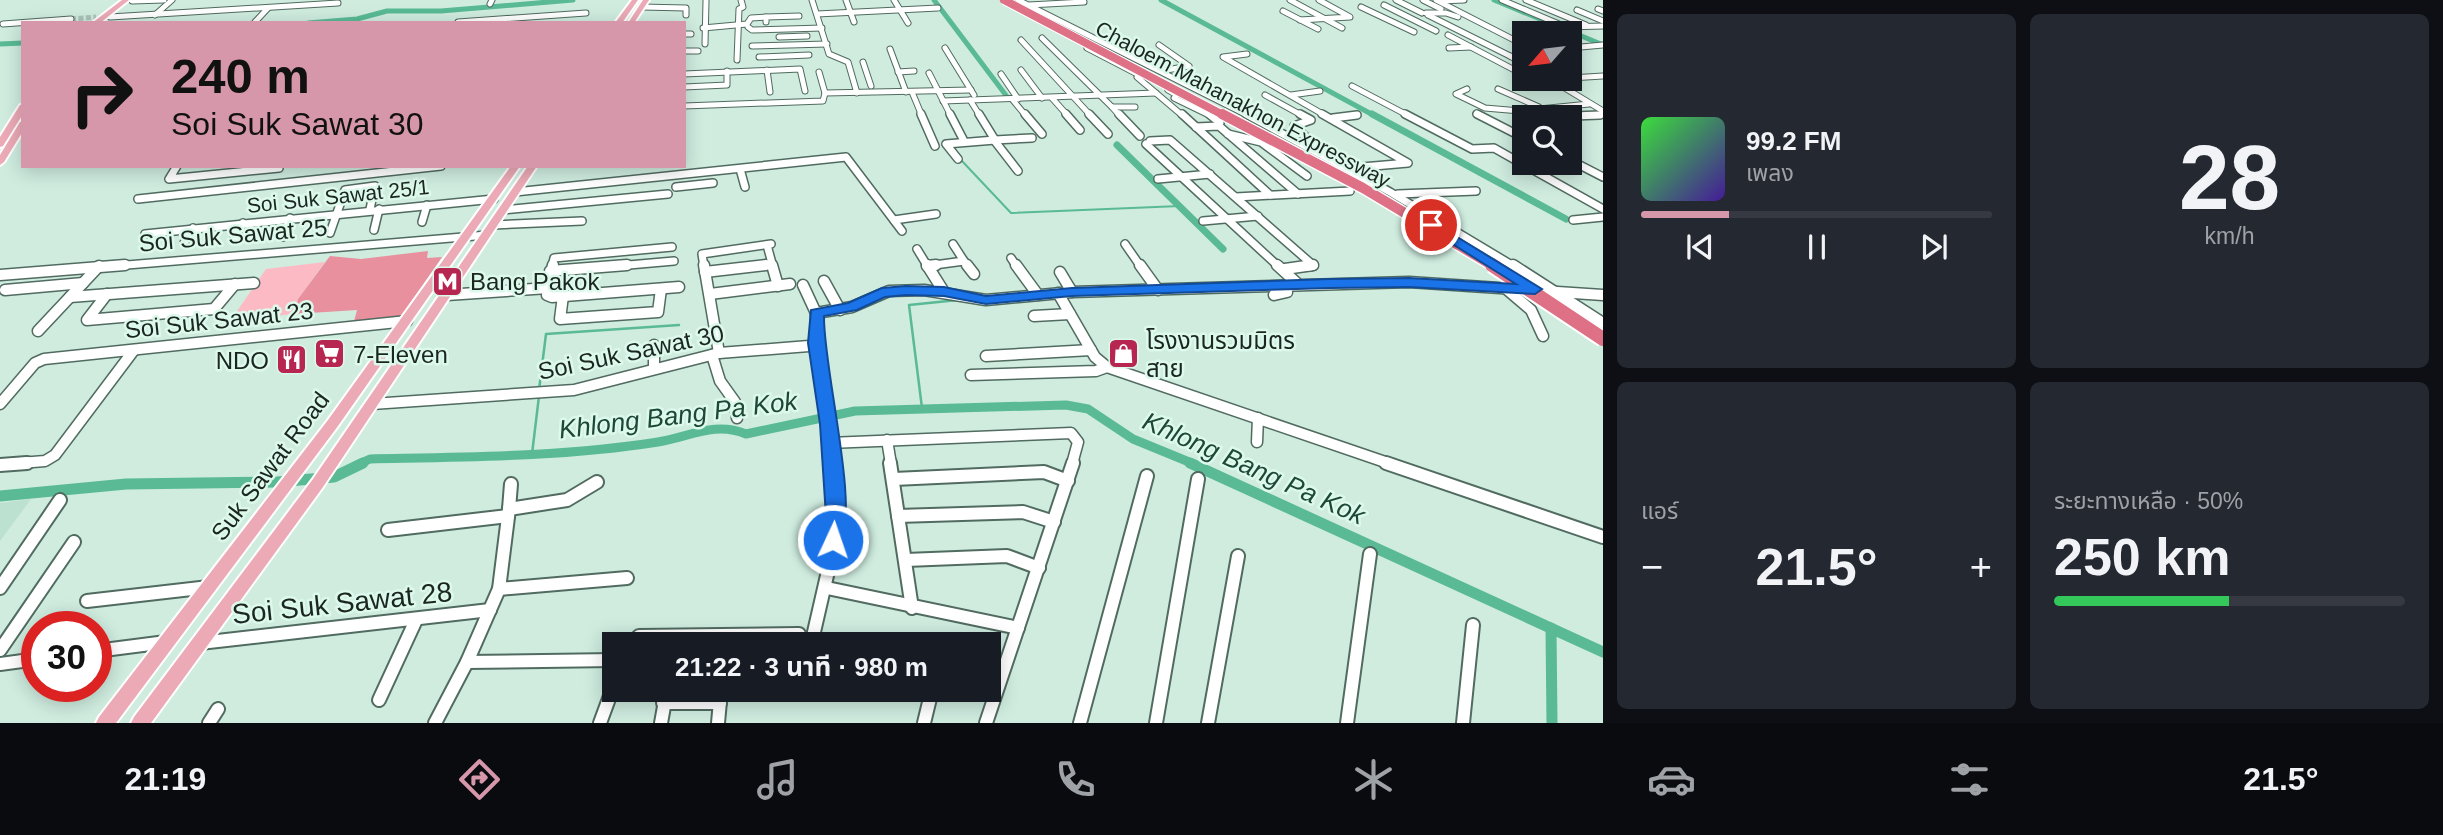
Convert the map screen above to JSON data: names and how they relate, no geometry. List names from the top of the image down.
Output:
{
  "streets": {
    "highway": ["Chaloem Mahanakhon Expressway"],
    "main road": ["Suk Sawat Road"],
    "street": [
      "Soi Suk Sawat 25/1",
      "Soi Suk Sawat 25",
      "Soi Suk Sawat 23",
      "Soi Suk Sawat 30",
      "Soi Suk Sawat 28"
    ]
  },
  "crossings": [
    ["Soi Suk Sawat 25/1", "Suk Sawat Road"],
    ["Soi Suk Sawat 25", "Suk Sawat Road"],
    ["Soi Suk Sawat 23", "Suk Sawat Road"],
    ["Soi Suk Sawat 30", "Suk Sawat Road"],
    ["Suk Sawat Road", "Soi Suk Sawat 28"]
  ],
  "water": ["Khlong Bang Pa Kok"],
  "places": {
    "metro station": ["Bang Pakok"],
    "supermarket": ["7-Eleven"],
    "shop": ["โรงงานรวมมิตร สาย"],
    "restaurant": ["NDO"]
  },
  "north": "bottom left",
  "page": {
    "tile": [
      ["28", "km/h"],
      "แอร์",
      ["ระยะทางเหลือ · 50%", "250 km"]
    ],
    "turn": ["240 m", "Soi Suk Sawat 30"],
    "song": ["99.2 FM", "เพลง"],
    "heat": ["−", "21.5°", "+"],
    "limit": "30",
    "trip": "21:22 · 3 นาที · 980 m",
    "tabs": ["21:19", "21.5°"]
  }
}
